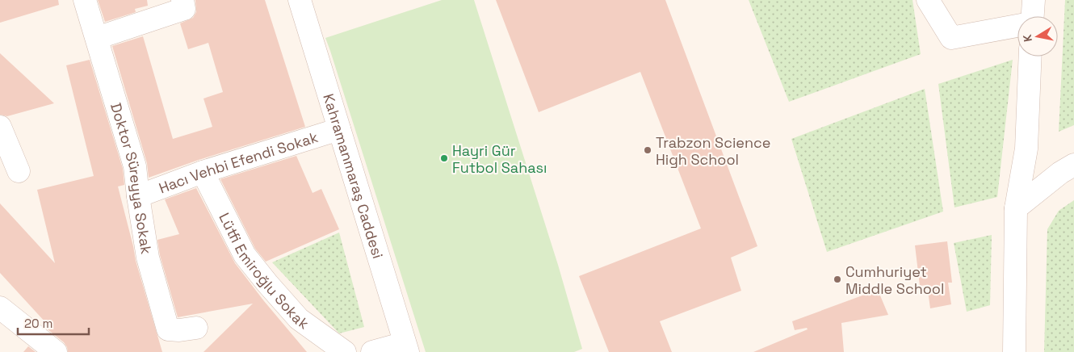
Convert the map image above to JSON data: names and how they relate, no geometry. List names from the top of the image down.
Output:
{
  "streets": {
    "street": [
      "Hacı Vehbi Efendi Sokak",
      "Kahramanmaraş Caddesi",
      "Doktor Süreyya Sokak",
      "Lütfi Emiroğlu Sokak"
    ]
  },
  "crossings": [
    ["Hacı Vehbi Efendi Sokak", "Kahramanmaraş Caddesi"],
    ["Hacı Vehbi Efendi Sokak", "Doktor Süreyya Sokak"],
    ["Hacı Vehbi Efendi Sokak", "Lütfi Emiroğlu Sokak"]
  ],
  "places": ["Trabzon Science High School", "Hayri Gür Futbol Sahası", "Cumhuriyet Middle School"],
  "scale_bar": "20 m",
  "north": "left"
}
